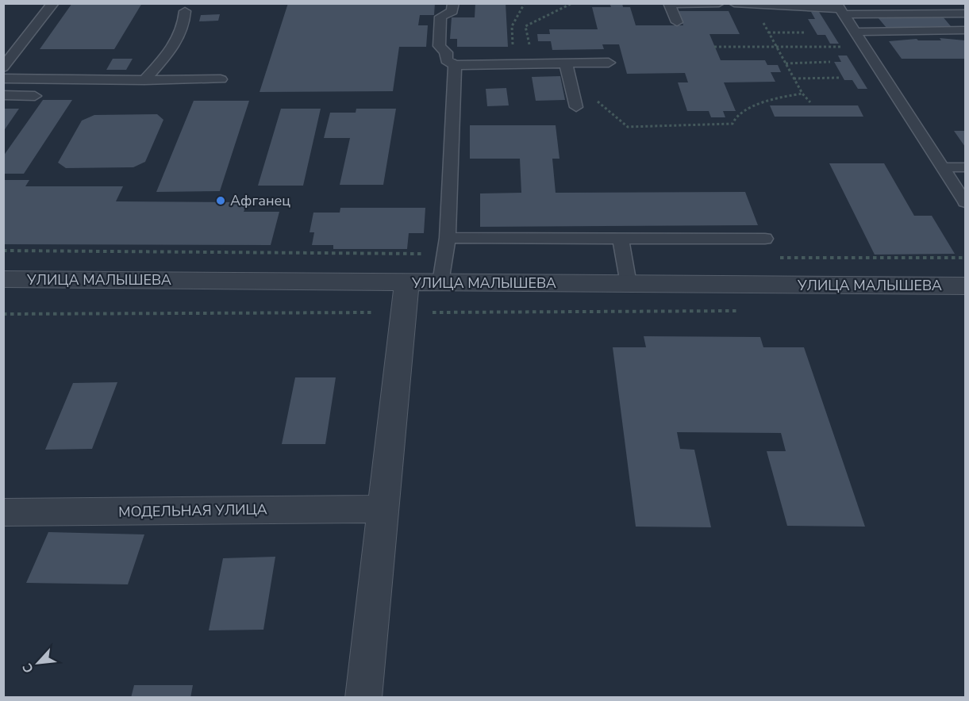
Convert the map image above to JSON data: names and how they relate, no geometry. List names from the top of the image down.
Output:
{
  "streets": {
    "street": ["УЛИЦА МАЛЫШЕВА", "МОДЕЛЬНАЯ УЛИЦА"]
  },
  "places": ["Афганец"],
  "north": "bottom left"
}
